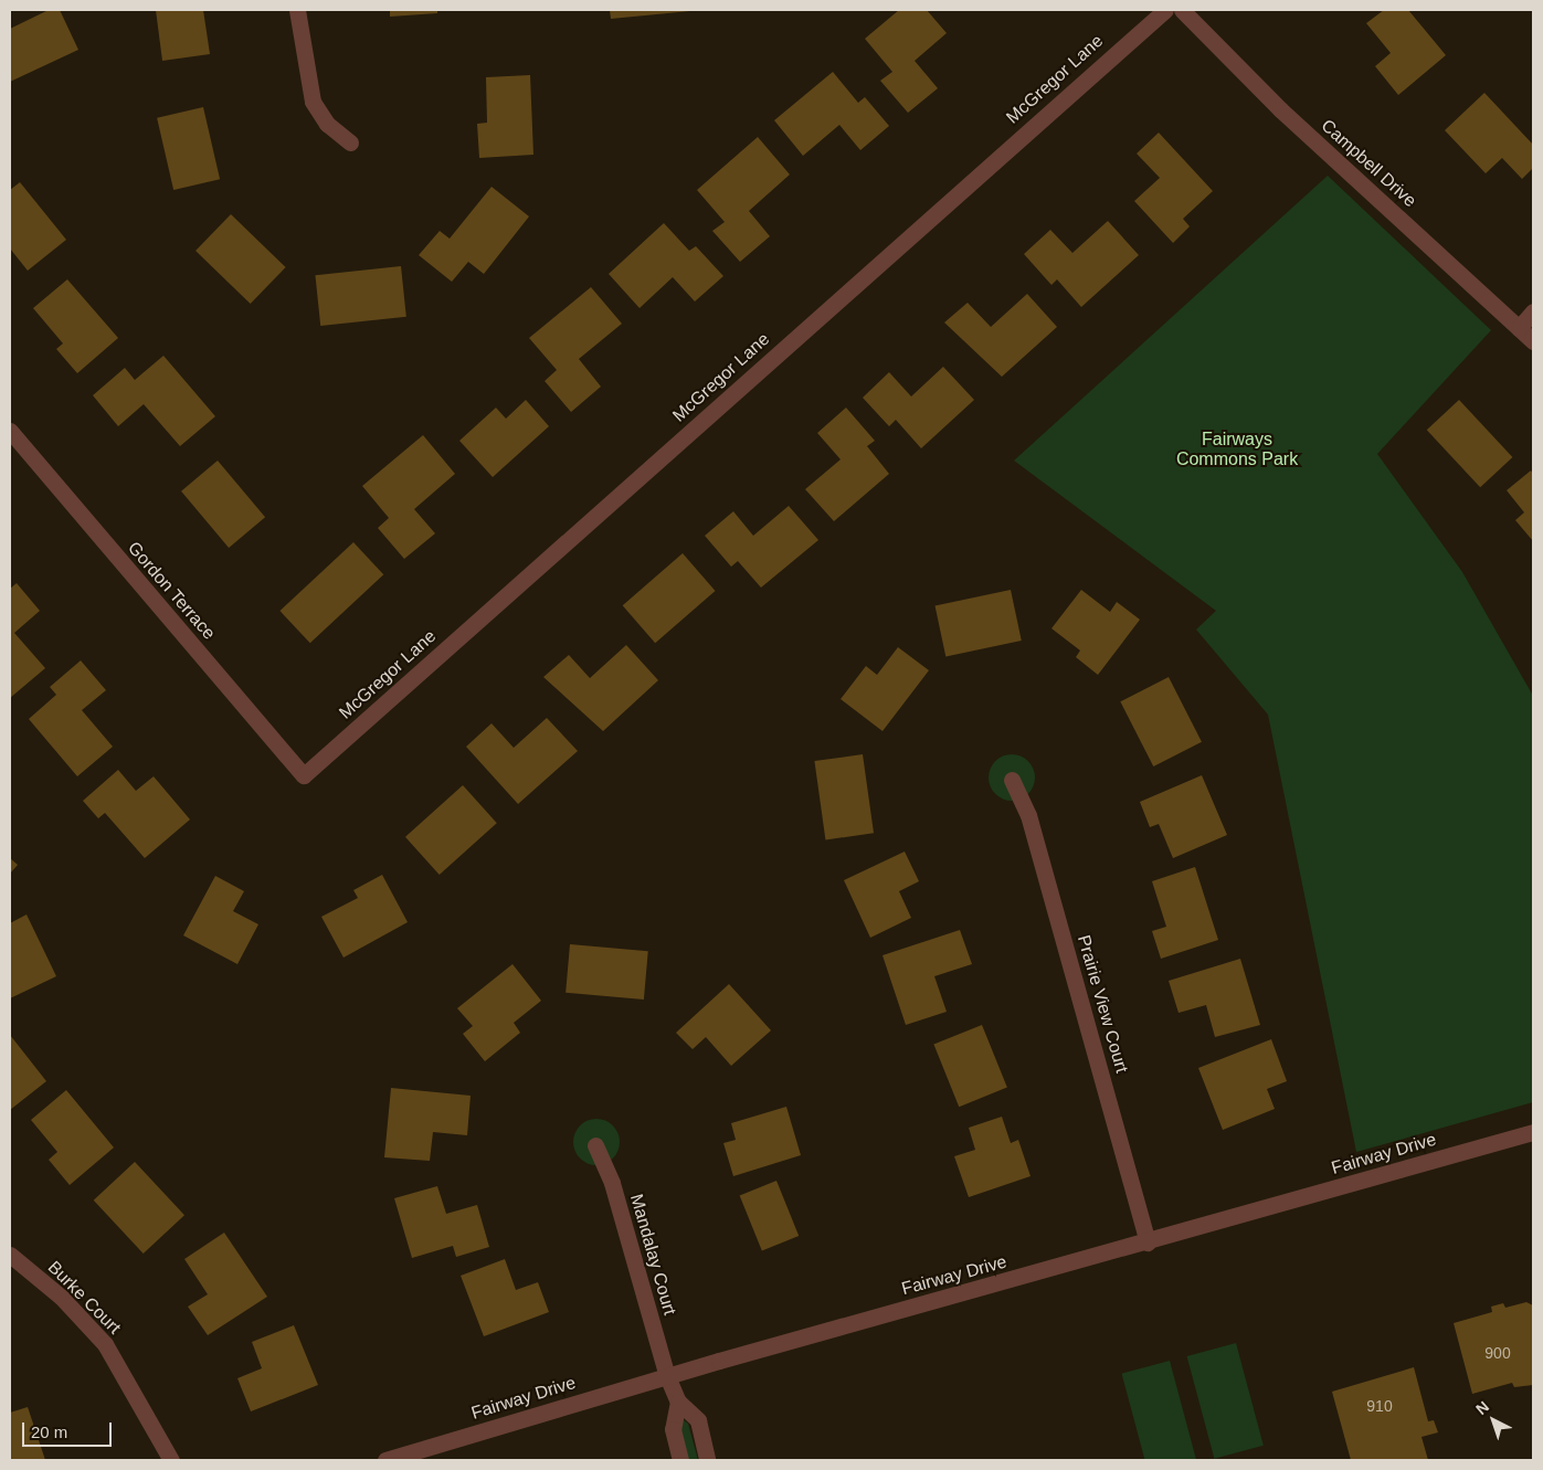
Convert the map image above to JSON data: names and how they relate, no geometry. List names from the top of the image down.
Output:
{
  "streets": {
    "street": [
      "McGregor Lane",
      "Campbell Drive",
      "Gordon Terrace",
      "Prairie View Court",
      "Fairway Drive",
      "Mandalay Court",
      "Burke Court"
    ]
  },
  "crossings": [
    ["McGregor Lane", "Gordon Terrace"],
    ["Prairie View Court", "Fairway Drive"],
    ["Fairway Drive", "Mandalay Court"]
  ],
  "parks": ["Fairways Commons Park"],
  "house_numbers": ["900", "910"],
  "scale_bar": "20 m",
  "north": "top left"
}
